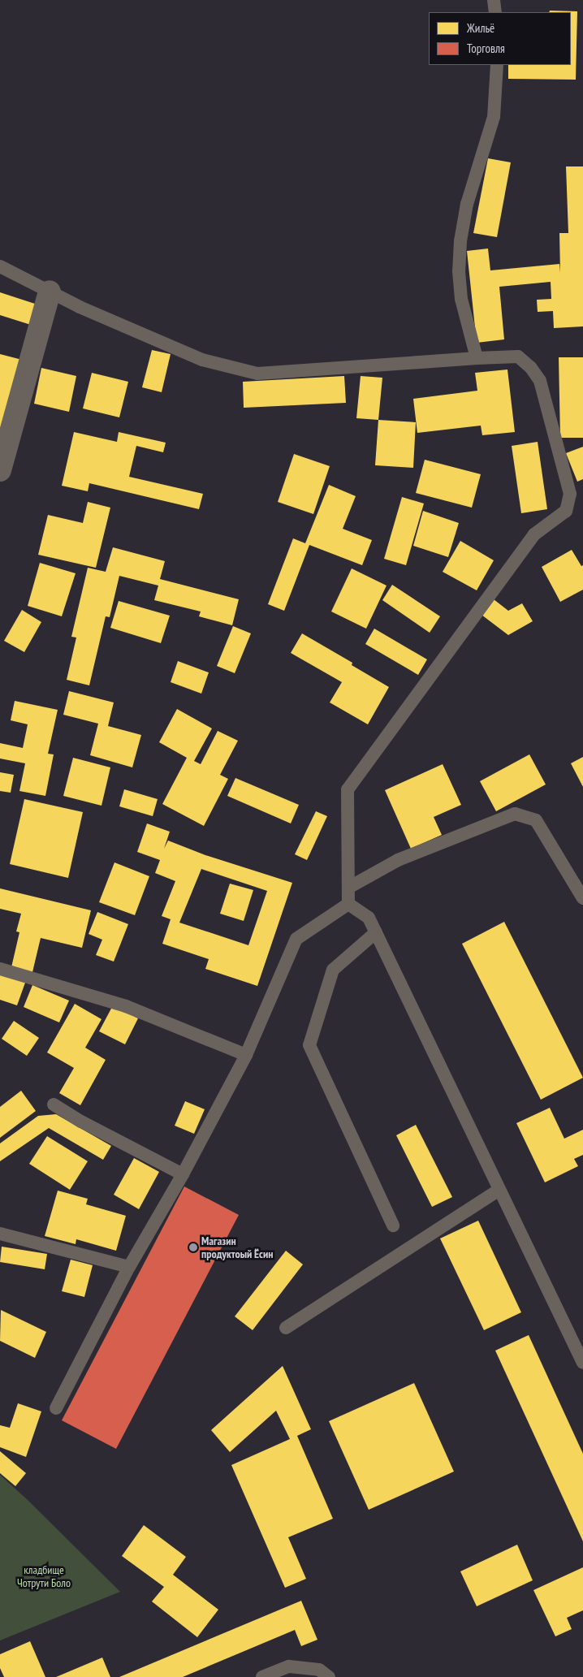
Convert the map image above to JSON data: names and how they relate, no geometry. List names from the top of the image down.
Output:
{
  "parks": ["кладбище Чотрути Боло"],
  "places": ["Магазин продуктоый Ёсин"],
  "legend": ["Жильё", "Торговля"]
}
